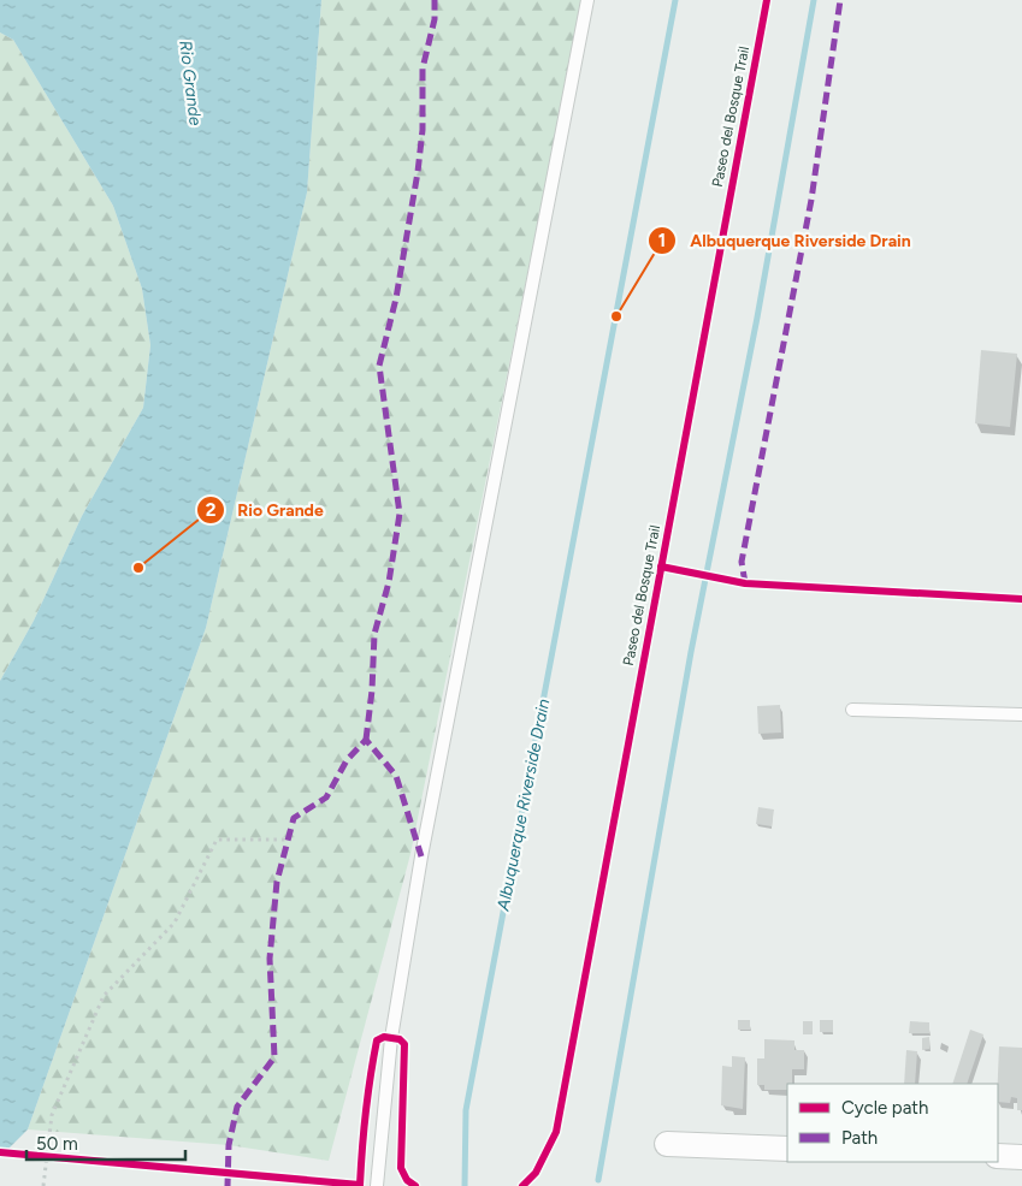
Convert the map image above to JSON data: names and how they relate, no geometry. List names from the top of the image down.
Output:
{
  "streets": {
    "cycle path": ["Paseo del Bosque Trail"]
  },
  "water": ["Rio Grande", "Albuquerque Riverside Drain"],
  "places": ["Albuquerque Riverside Drain", "Rio Grande"],
  "legend": ["Cycle path", "Path"],
  "scale_bar": "50 m"
}
